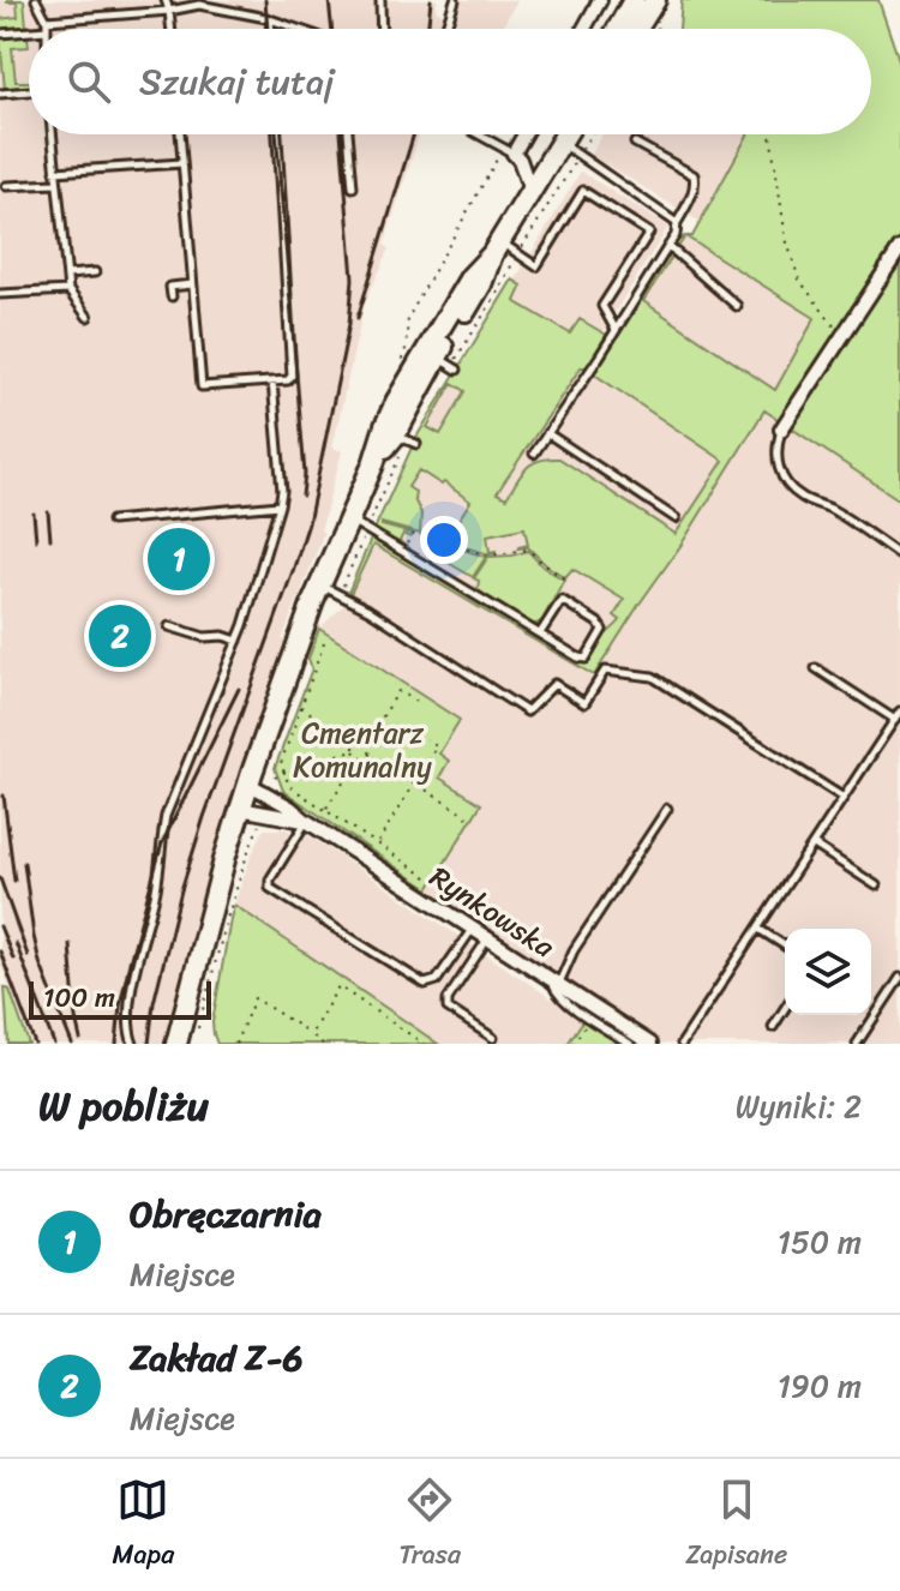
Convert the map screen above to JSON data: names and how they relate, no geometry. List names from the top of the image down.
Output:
{
  "streets": {
    "street": ["Rynkowska"]
  },
  "parks": ["Cmentarz Komunalny"],
  "scale_bar": "100 m",
  "page": {
    "search": "Szukaj tutaj",
    "pins": ["1", "2"],
    "scale": "100 m",
    "heading": ["W pobliżu", "Wyniki: 2"],
    "list": [
      {
        "mark": "1",
        "name": "Obręczarnia",
        "note": "Miejsce",
        "value": "150 m"
      },
      {
        "mark": "2",
        "name": "Zakład Z-6",
        "note": "Miejsce",
        "value": "190 m"
      }
    ],
    "nav": ["Mapa", "Trasa", "Zapisane"]
  }
}
